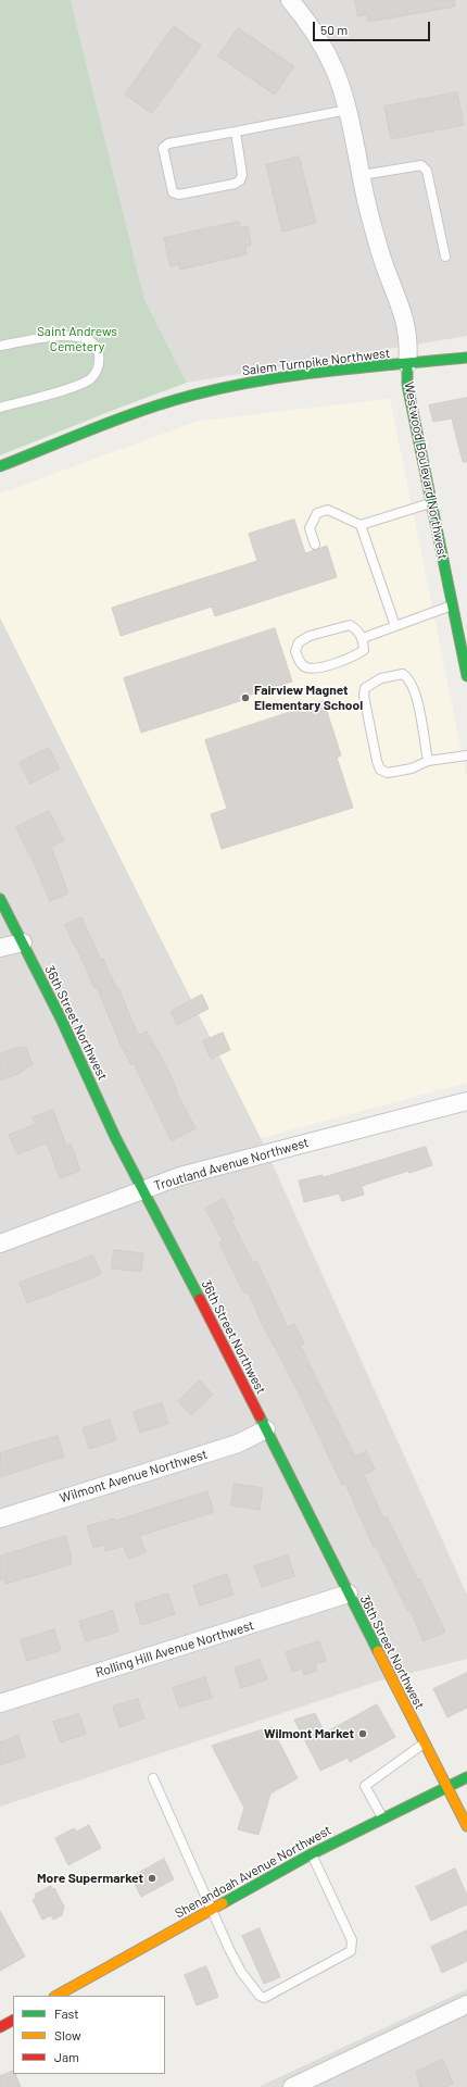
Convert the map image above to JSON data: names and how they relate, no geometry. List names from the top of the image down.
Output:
{
  "streets": {
    "street": [
      "Salem Turnpike Northwest",
      "Westwood Boulevard Northwest",
      "36th Street Northwest",
      "Troutland Avenue Northwest",
      "Wilmont Avenue Northwest",
      "Rolling Hill Avenue Northwest",
      "Shenandoah Avenue Northwest"
    ]
  },
  "crossings": [
    ["Salem Turnpike Northwest", "Westwood Boulevard Northwest"],
    ["36th Street Northwest", "Troutland Avenue Northwest"],
    ["36th Street Northwest", "Wilmont Avenue Northwest"],
    ["36th Street Northwest", "Rolling Hill Avenue Northwest"],
    ["36th Street Northwest", "Shenandoah Avenue Northwest"]
  ],
  "parks": ["Saint Andrews Cemetery"],
  "places": ["Fairview Magnet Elementary School", "Wilmont Market", "More Supermarket"],
  "legend": ["Fast", "Slow", "Jam"],
  "scale_bar": "50 m"
}
